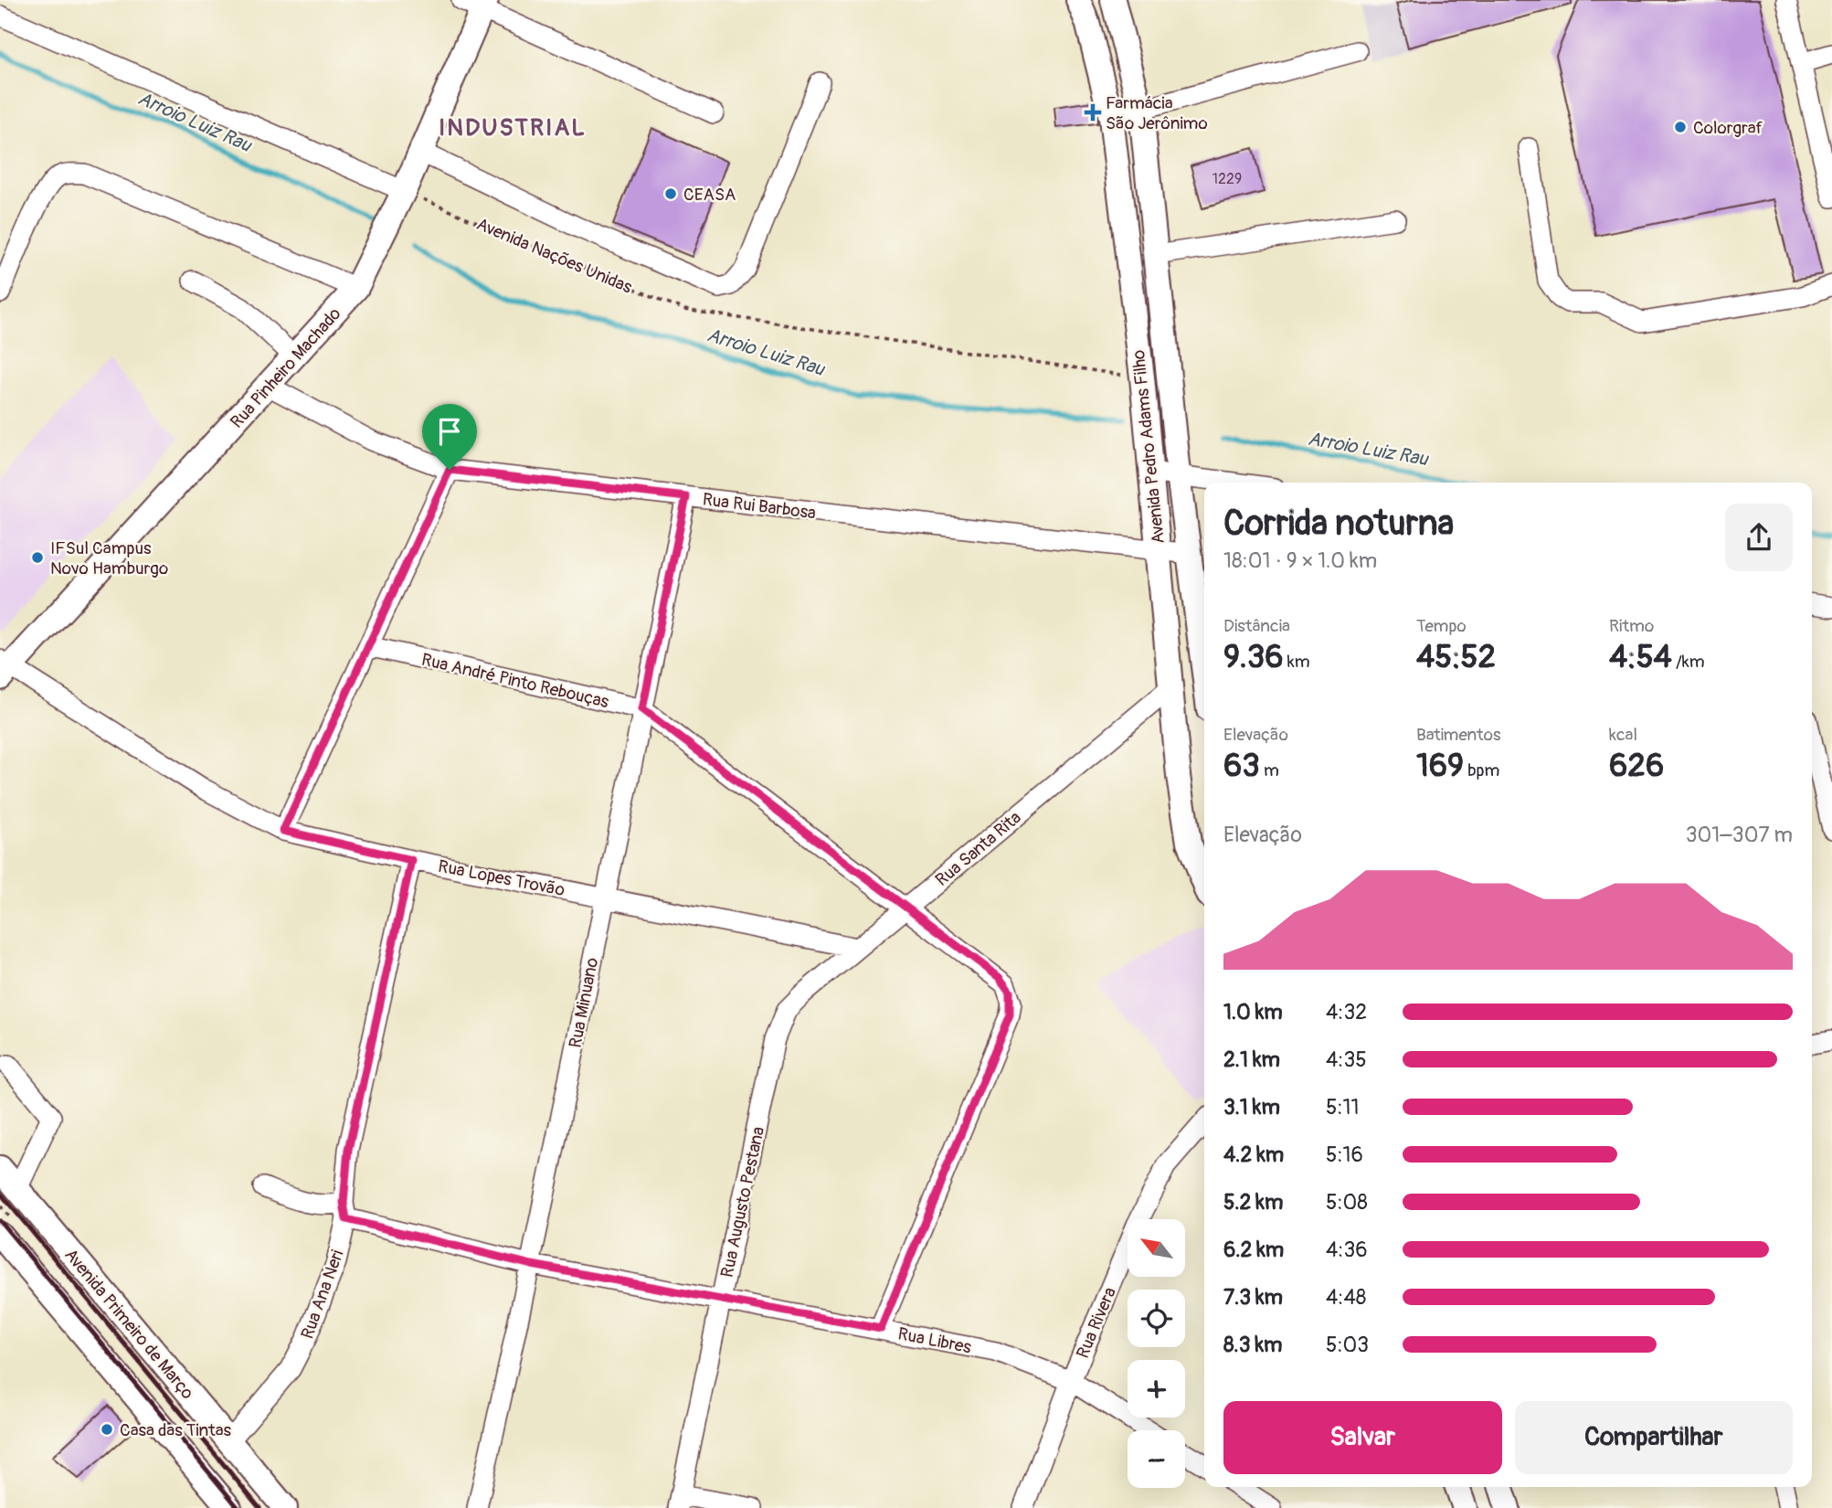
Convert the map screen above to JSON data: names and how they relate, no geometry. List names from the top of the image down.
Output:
{
  "streets": {
    "main road": ["Rua Pinheiro Machado", "Avenida Pedro Adams Filho", "Avenida Primeiro de Março"],
    "street": [
      "Rua Rui Barbosa",
      "Rua André Pinto Rebouças",
      "Rua Santa Rita",
      "Rua Lopes Trovão",
      "Rua Minuano",
      "Rua Augusto Pestana",
      "Rua Ana Neri",
      "Rua Rivera",
      "Rua Libres"
    ],
    "path": ["Avenida Nações Unidas"]
  },
  "crossings": [
    ["Avenida Nações Unidas", "Rua Pinheiro Machado"],
    ["Avenida Nações Unidas", "Avenida Pedro Adams Filho"],
    ["Rua Pinheiro Machado", "Rua Rui Barbosa"],
    ["Rua Pinheiro Machado", "Rua Lopes Trovão"],
    ["Avenida Pedro Adams Filho", "Rua Rui Barbosa"],
    ["Avenida Pedro Adams Filho", "Rua Santa Rita"],
    ["Rua Rui Barbosa", "Rua Minuano"],
    ["Rua André Pinto Rebouças", "Rua Santa Rita"],
    ["Rua André Pinto Rebouças", "Rua Minuano"],
    ["Rua André Pinto Rebouças", "Rua Libres"],
    ["Rua Santa Rita", "Rua Lopes Trovão"],
    ["Rua Santa Rita", "Rua Augusto Pestana"],
    ["Rua Lopes Trovão", "Rua Minuano"],
    ["Rua Lopes Trovão", "Rua Ana Neri"],
    ["Rua Minuano", "Rua Libres"],
    ["Rua Augusto Pestana", "Rua Libres"],
    ["Rua Ana Neri", "Avenida Primeiro de Março"],
    ["Rua Ana Neri", "Rua Libres"],
    ["Rua Rivera", "Rua Libres"]
  ],
  "districts": ["INDUSTRIAL"],
  "water": ["Arroio Luiz Rau"],
  "places": {
    "health": ["Farmácia São Jerônimo"],
    "other": [
      "Colorgraf",
      "CEASA",
      "IFSul Campus Novo Hamburgo",
      "Casa das Tintas"
    ]
  },
  "house_numbers": ["1229"],
  "north": "top left",
  "page": {
    "heading": ["Corrida noturna", "18:01 · 9 × 1.0 km"],
    "stats": [
      ["Distância", "9.36 km"],
      ["Tempo", "45:52"],
      ["Ritmo", "4:54 /km"],
      ["Elevação", "63 m"],
      ["Batimentos", "169 bpm"],
      ["kcal", "626"]
    ],
    "chart": ["Elevação", "301–307 m"],
    "list": [
      {
        "name": "1.0 km",
        "note": "4:32"
      },
      {
        "name": "2.1 km",
        "note": "4:35"
      },
      {
        "name": "3.1 km",
        "note": "5:11"
      },
      {
        "name": "4.2 km",
        "note": "5:16"
      },
      {
        "name": "5.2 km",
        "note": "5:08"
      },
      {
        "name": "6.2 km",
        "note": "4:36"
      },
      {
        "name": "7.3 km",
        "note": "4:48"
      },
      {
        "name": "8.3 km",
        "note": "5:03"
      }
    ],
    "map_buttons": ["+", "−"],
    "buttons": ["Salvar", "Compartilhar"]
  }
}
